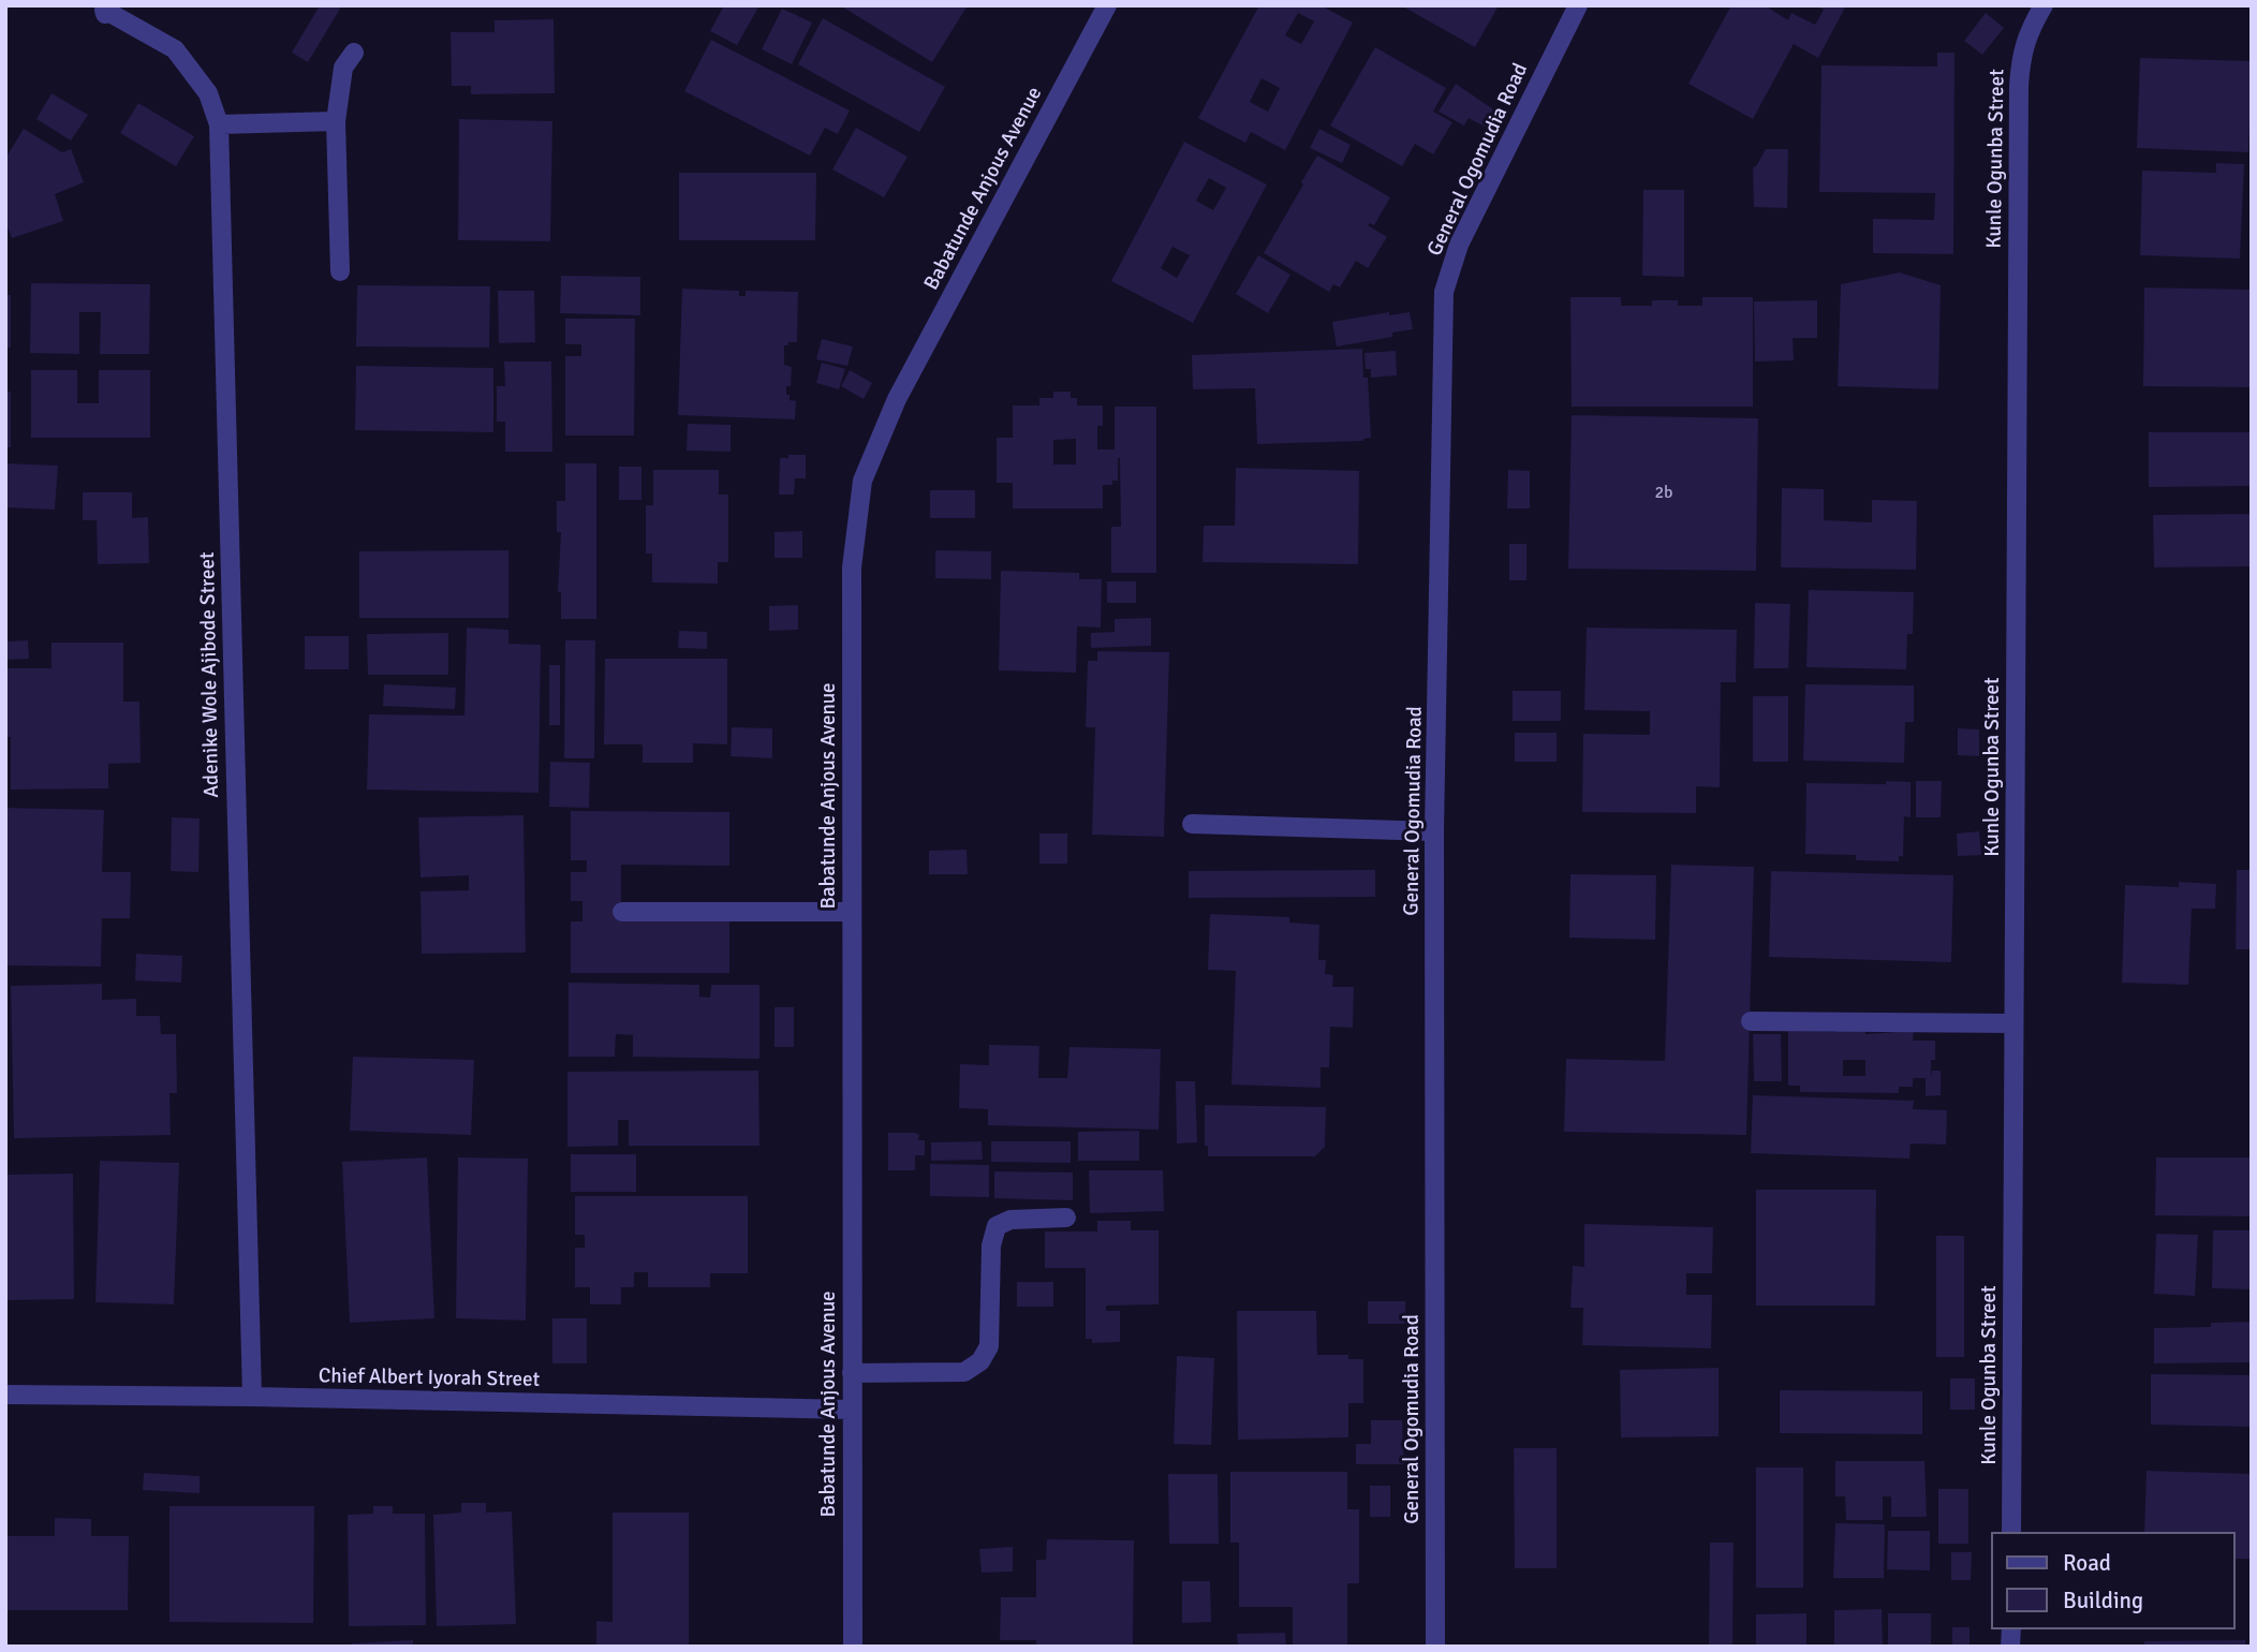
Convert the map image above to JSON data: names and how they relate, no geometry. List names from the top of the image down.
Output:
{
  "streets": {
    "street": [
      "Kunle Ogunba Street",
      "General Ogomudia Road",
      "Babatunde Anjous Avenue",
      "Adenike Wole Ajibode Street",
      "Chief Albert Iyorah Street"
    ]
  },
  "crossings": [
    ["Babatunde Anjous Avenue", "Chief Albert Iyorah Street"],
    ["Adenike Wole Ajibode Street", "Chief Albert Iyorah Street"]
  ],
  "house_numbers": ["2b"],
  "legend": ["Road", "Building"]
}
